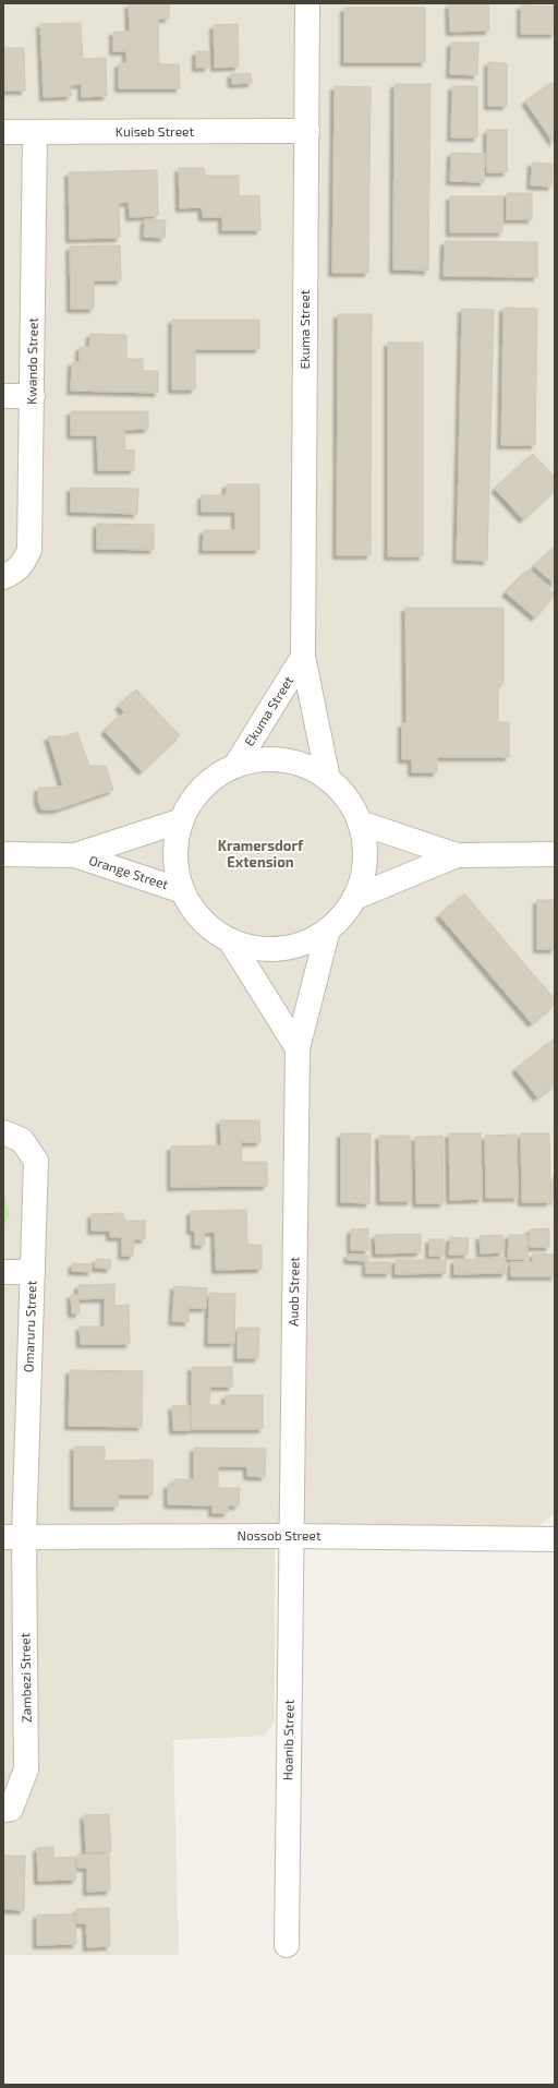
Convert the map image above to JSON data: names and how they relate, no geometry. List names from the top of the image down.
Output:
{
  "streets": {
    "street": [
      "Kuiseb Street",
      "Ekuma Street",
      "Kwando Street",
      "Orange Street",
      "Auob Street",
      "Omaruru Street",
      "Nossob Street",
      "Zambezi Street",
      "Hoanib Street"
    ]
  },
  "crossings": [
    ["Kuiseb Street", "Ekuma Street"],
    ["Kuiseb Street", "Kwando Street"],
    ["Auob Street", "Nossob Street"],
    ["Auob Street", "Hoanib Street"],
    ["Omaruru Street", "Nossob Street"],
    ["Omaruru Street", "Zambezi Street"],
    ["Nossob Street", "Zambezi Street"],
    ["Nossob Street", "Hoanib Street"]
  ],
  "districts": ["Kramersdorf Extension"]
}
